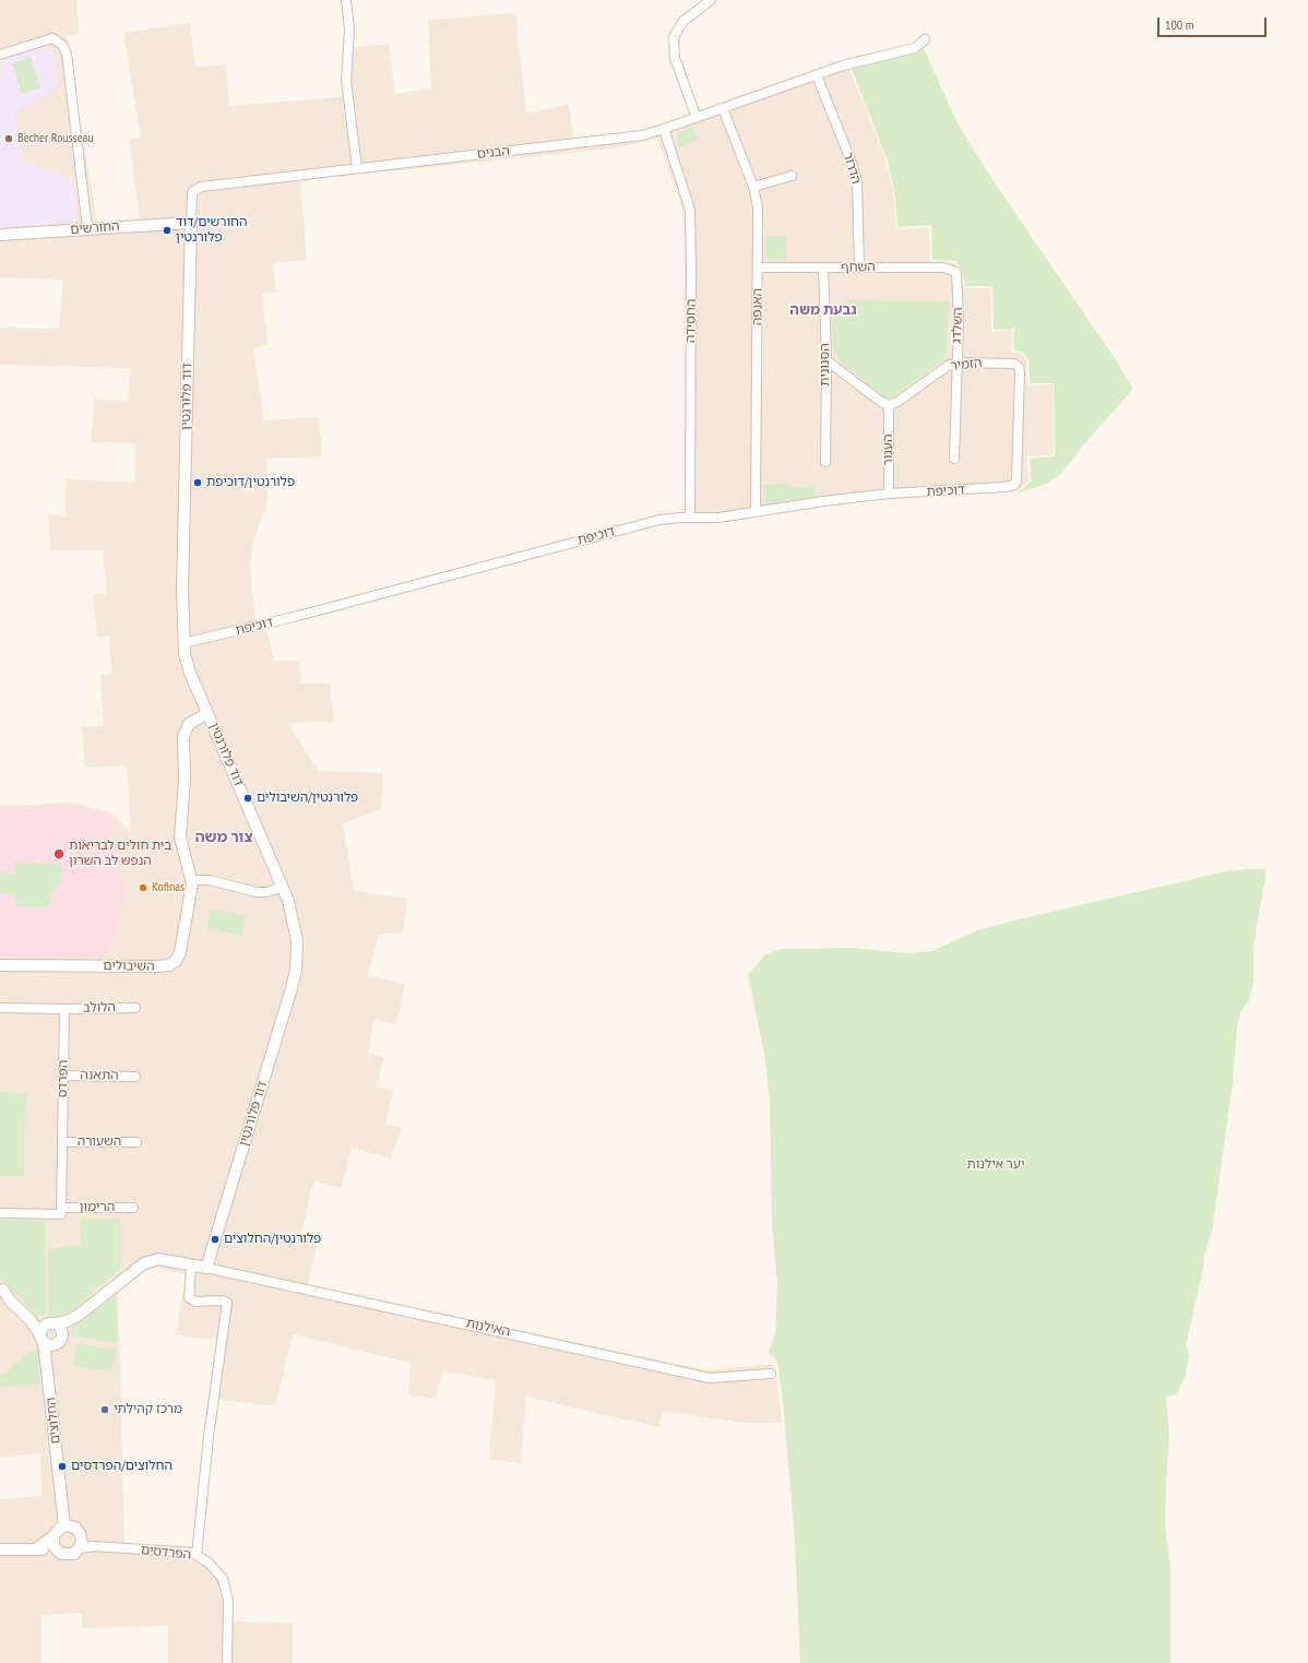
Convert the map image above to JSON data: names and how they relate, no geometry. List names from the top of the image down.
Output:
{
  "streets": {
    "street": [
      "הבנים",
      "הדרור",
      "החורשים",
      "השחף",
      "האנפה",
      "החסידה",
      "השלדג",
      "הסנונית",
      "הזמיר",
      "דוד פלורנטין",
      "העגור",
      "דוכיפת",
      "השיבולים",
      "הלולב",
      "התאנה",
      "הפרדס",
      "השעורה",
      "הרימון",
      "האילנות",
      "החלוצים",
      "הפרדסים"
    ]
  },
  "crossings": [
    ["הבנים", "הדרור"],
    ["הבנים", "החורשים"],
    ["הבנים", "האנפה"],
    ["הבנים", "החסידה"],
    ["הבנים", "דוד פלורנטין"],
    ["הדרור", "השחף"],
    ["החורשים", "דוד פלורנטין"],
    ["השחף", "האנפה"],
    ["השחף", "השלדג"],
    ["השחף", "הסנונית"],
    ["האנפה", "דוכיפת"],
    ["החסידה", "דוכיפת"],
    ["השלדג", "הזמיר"],
    ["הזמיר", "העגור"],
    ["הזמיר", "דוכיפת"],
    ["דוד פלורנטין", "דוכיפת"],
    ["דוד פלורנטין", "השיבולים"],
    ["דוד פלורנטין", "האילנות"],
    ["דוד פלורנטין", "החלוצים"],
    ["העגור", "דוכיפת"],
    ["הלולב", "הפרדס"],
    ["התאנה", "הפרדס"],
    ["הפרדס", "השעורה"],
    ["הפרדס", "הרימון"],
    ["האילנות", "החלוצים"],
    ["החלוצים", "הפרדסים"]
  ],
  "districts": ["גבעת משה", "צור משה"],
  "parks": ["יער אילנות"],
  "places": [
    "Becher Rousseau",
    "החורשים/דוד פלורנטין",
    "פלורנטין/דוכיפת",
    "פלורנטין/השיבולים",
    "בית חולים לבריאות הנפש לב השרון",
    "Kofinas",
    "פלורנטין/החלוצים",
    "מרכז קהילתי",
    "החלוצים/הפרדסים"
  ],
  "scale_bar": "100 m"
}
